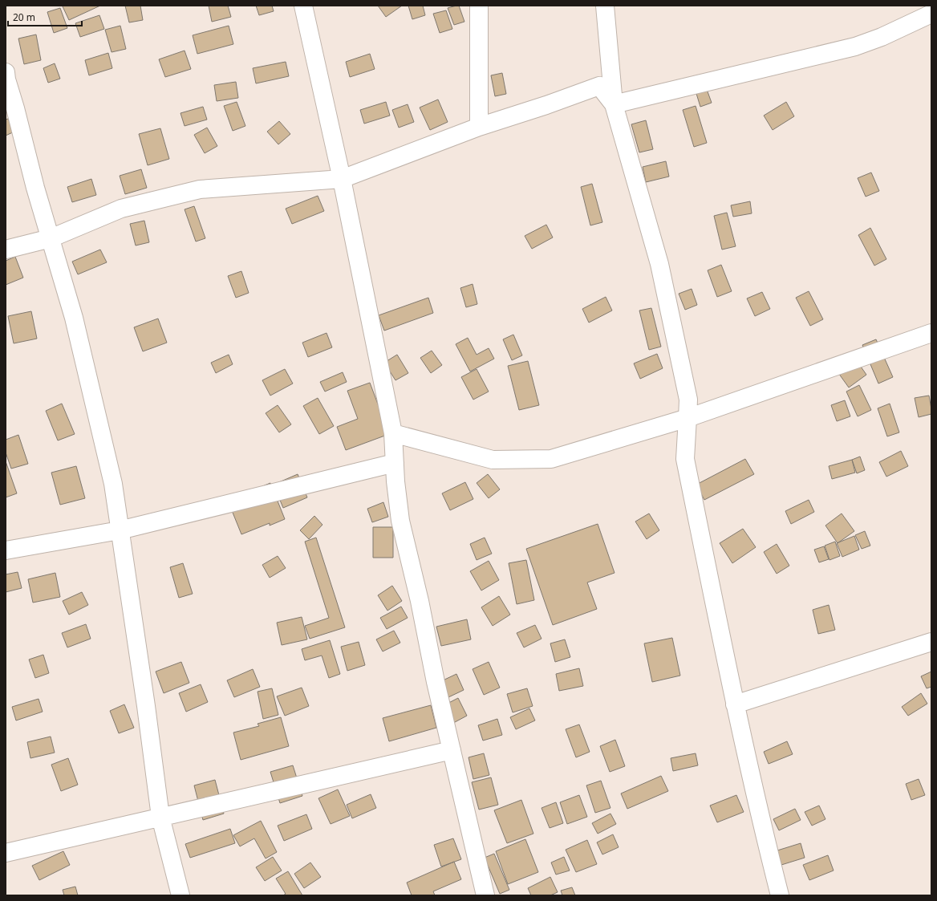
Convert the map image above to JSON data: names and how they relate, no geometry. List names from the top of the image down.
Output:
{
  "scale_bar": "20 m"
}
